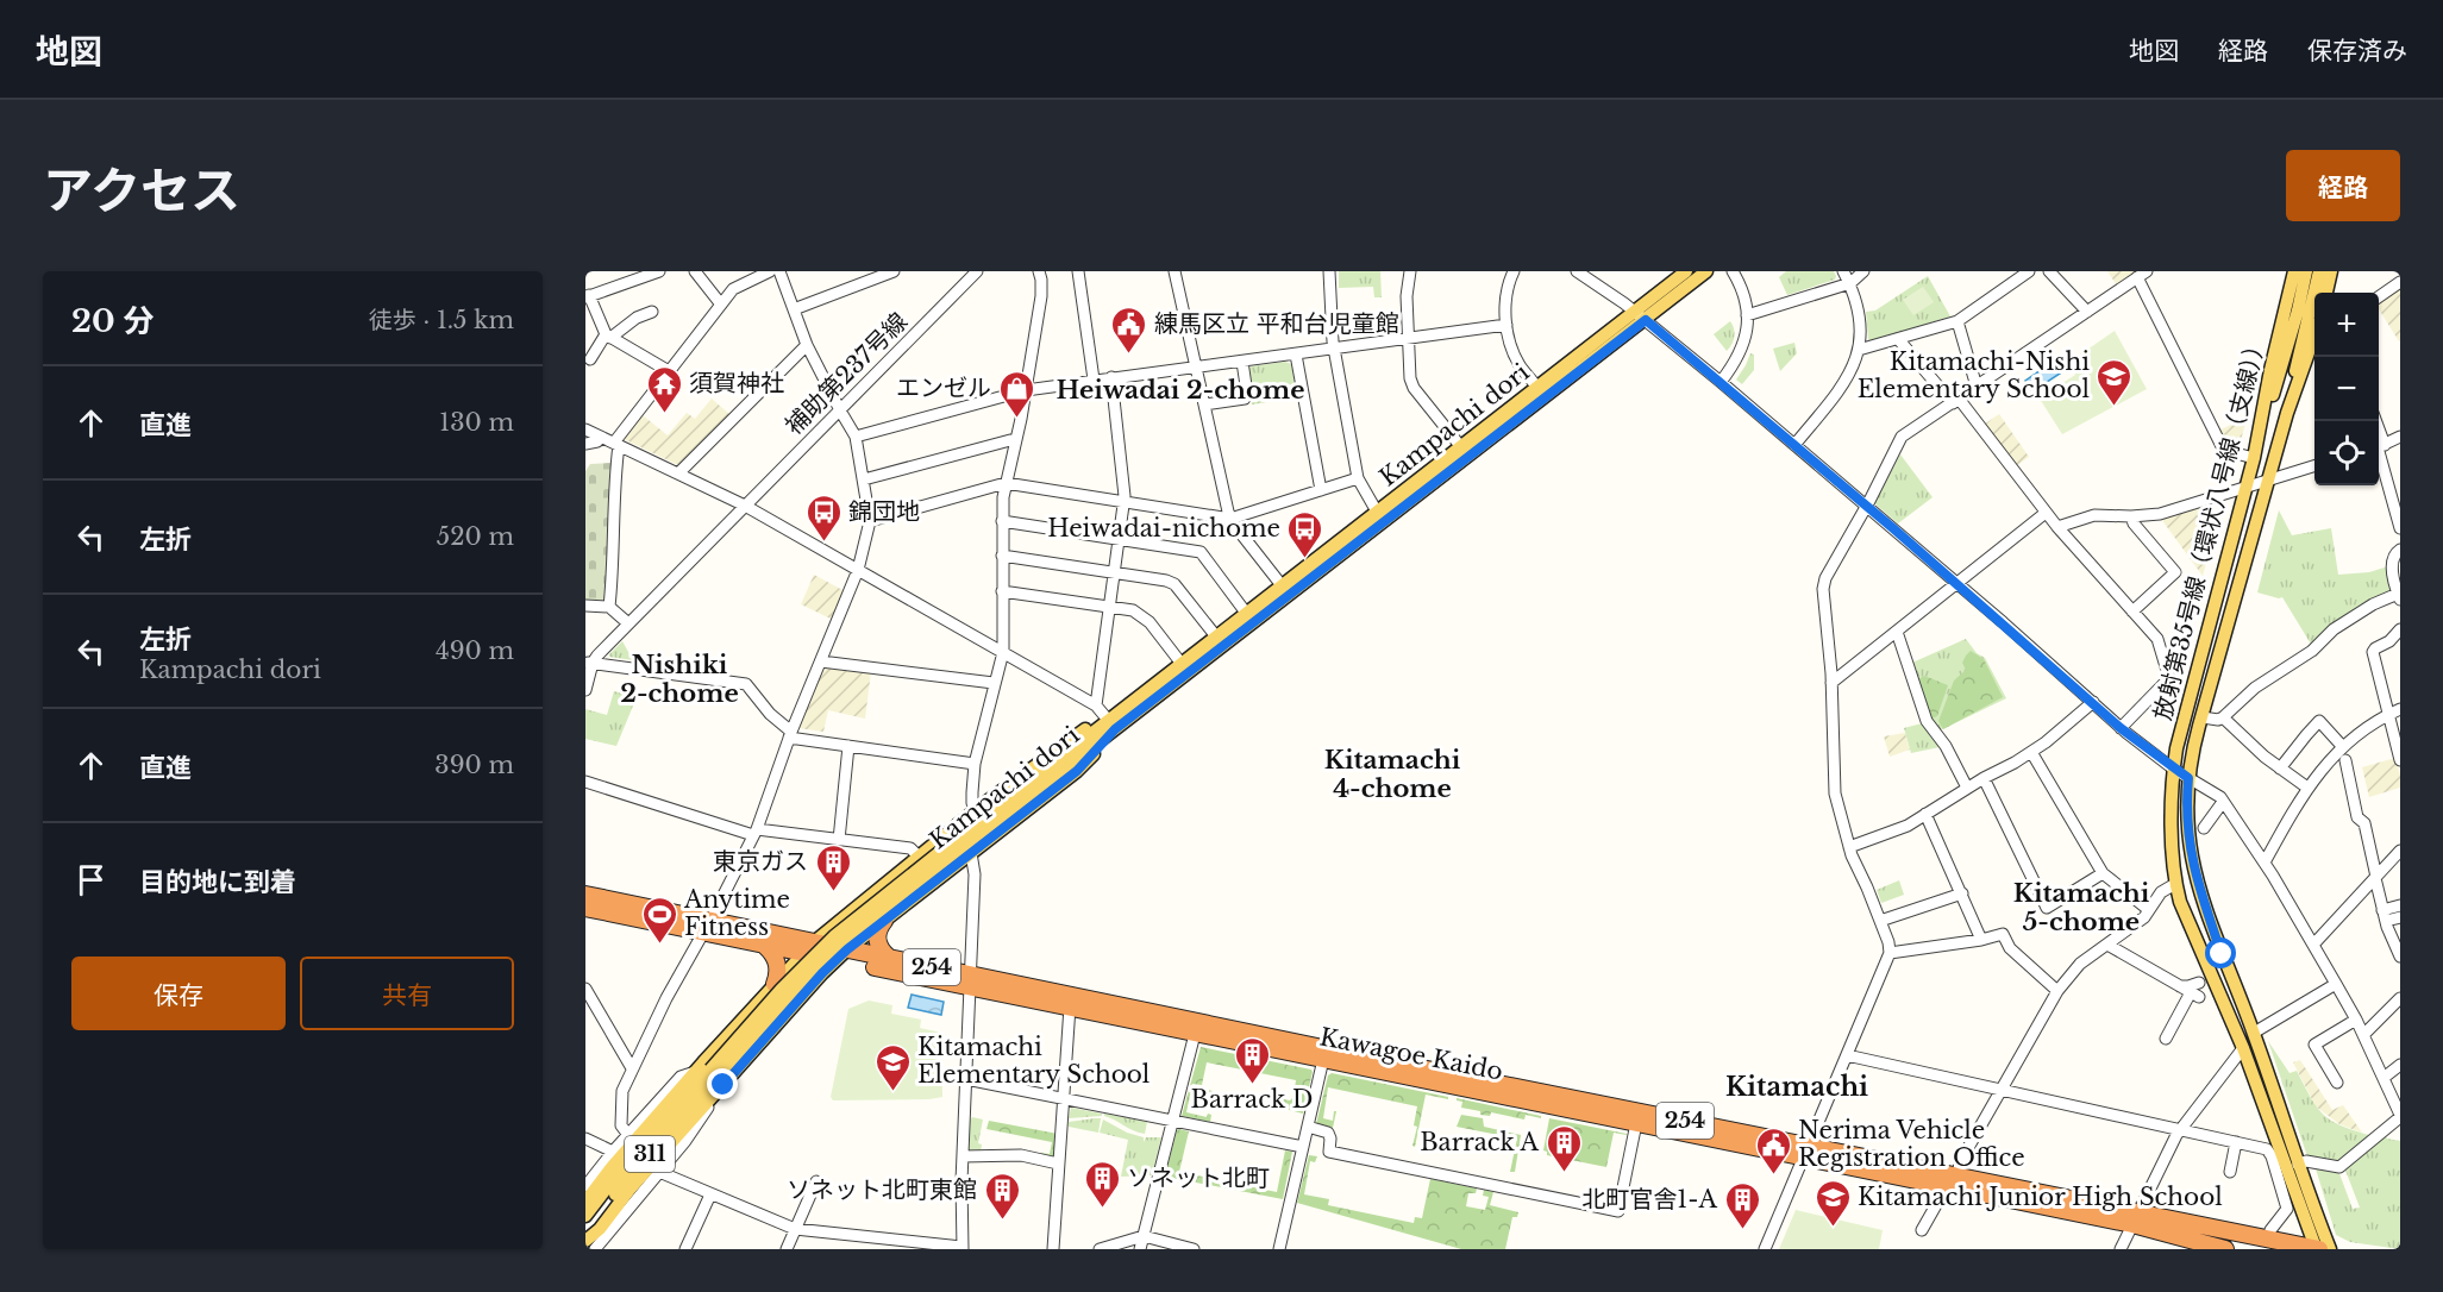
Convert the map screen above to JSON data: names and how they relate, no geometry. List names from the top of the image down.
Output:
{
  "streets": {
    "highway": ["254", "Kawagoe Kaido"],
    "main road": ["Kampachi dori", "放射第35号線（環状八号線（支線））", "311"],
    "street": ["補助第237号線"]
  },
  "crossings": [
    ["放射第35号線（環状八号線（支線））", "Kawagoe Kaido"],
    ["254", "Kawagoe Kaido"]
  ],
  "districts": [
    "Heiwadai 2-chome",
    "Nishiki 2-chome",
    "Kitamachi 4-chome",
    "Kitamachi 5-chome",
    "Kitamachi"
  ],
  "places": {
    "public building": ["練馬区立 平和台児童館", "Nerima Vehicle Registration Office"],
    "school or university": ["Kitamachi-Nishi Elementary School", "Kitamachi Elementary School", "Kitamachi Junior High School"],
    "temple": ["須賀神社"],
    "shop": ["エンゼル"],
    "bus stop": ["錦団地", "Heiwadai-nichome"],
    "building": [
      "東京ガス",
      "Barrack D",
      "Barrack A",
      "ソネット北町",
      "ソネット北町東館",
      "北町官舎1-A"
    ],
    "sports": ["Anytime Fitness"]
  },
  "page": {
    "header": "地図",
    "nav": ["地図", "経路", "保存済み"],
    "title": "アクセス",
    "buttons": [
      "経路",
      ["保存", "共有"]
    ],
    "heading": ["20 分", "徒歩 · 1.5 km"],
    "map_buttons": ["+", "−"],
    "list": [
      ["直進", "130 m"],
      ["左折", "520 m"],
      ["左折", "Kampachi dori", "490 m"],
      ["直進", "390 m"],
      "目的地に到着"
    ]
  }
}
